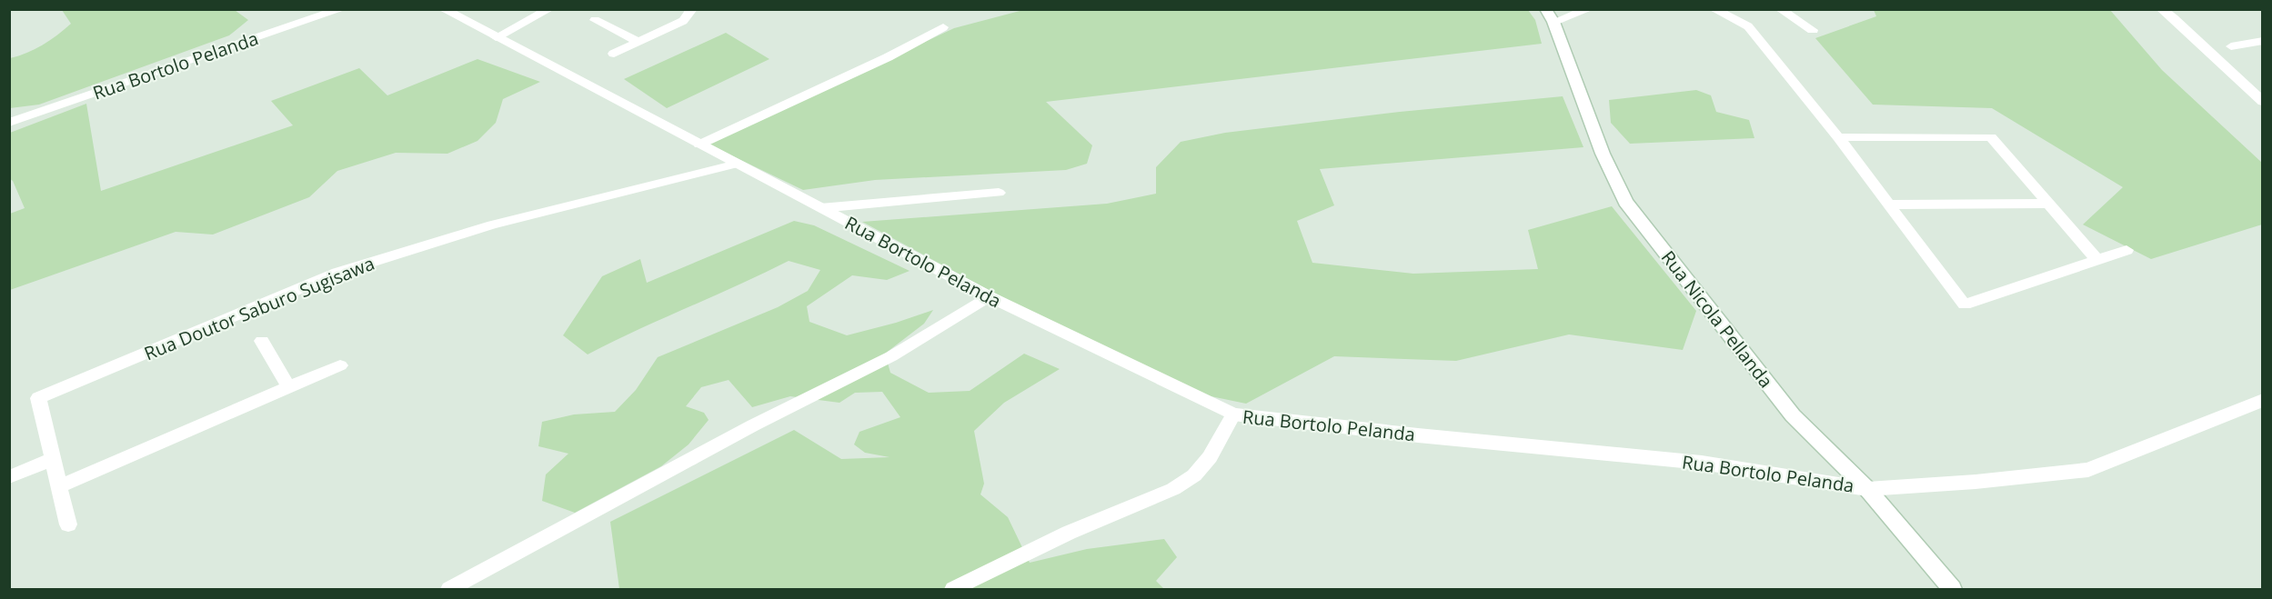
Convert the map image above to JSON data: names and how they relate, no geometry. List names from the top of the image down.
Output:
{
  "streets": {
    "street": ["Rua Bortolo Pelanda", "Rua Doutor Saburo Sugisawa", "Rua Nicola Pellanda"]
  },
  "crossings": [
    ["Rua Bortolo Pelanda", "Rua Doutor Saburo Sugisawa"],
    ["Rua Bortolo Pelanda", "Rua Nicola Pellanda"]
  ]
}
